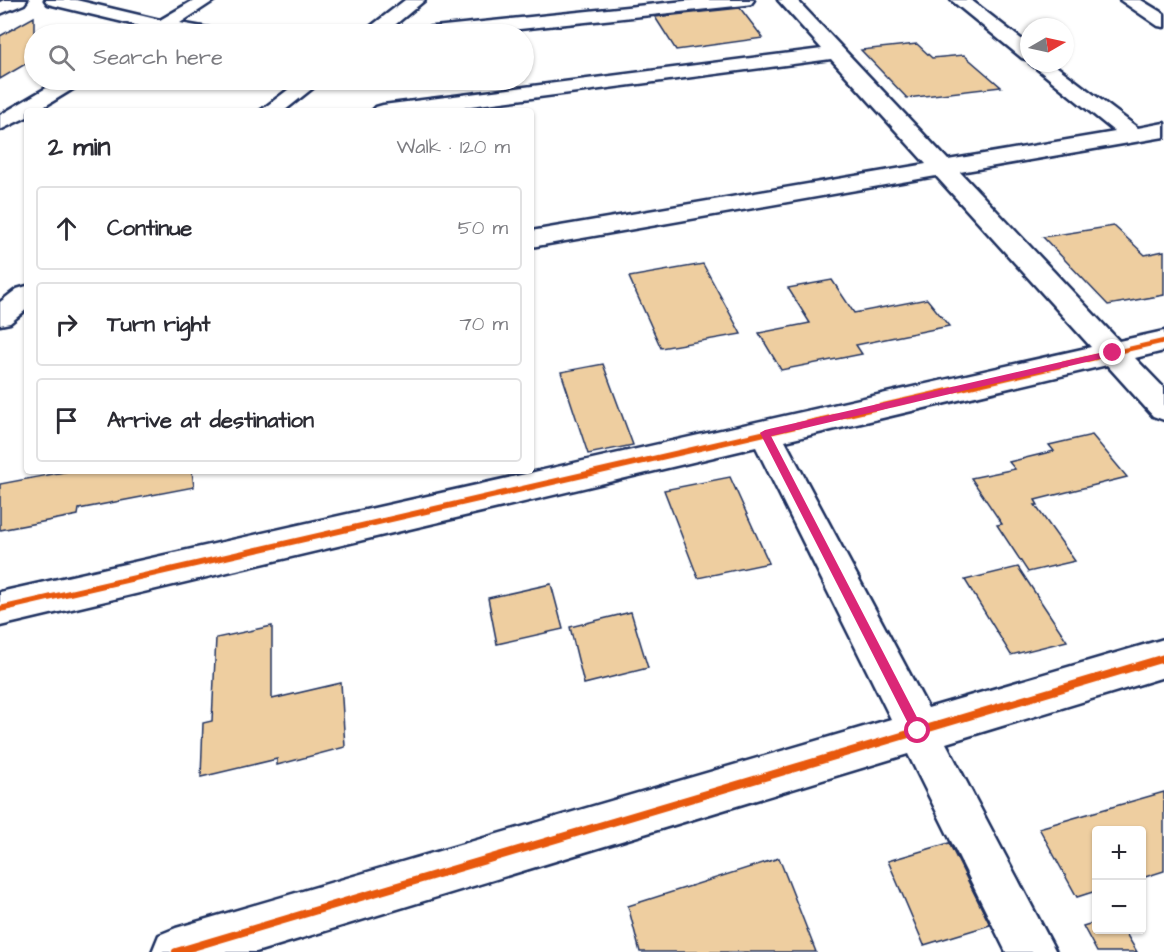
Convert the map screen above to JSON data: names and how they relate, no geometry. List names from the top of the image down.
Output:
{
  "north": "right",
  "page": {
    "search": "Search here",
    "heading": ["2 min", "Walk · 120 m"],
    "list": [
      ["Continue", "50 m"],
      ["Turn right", "70 m"],
      "Arrive at destination"
    ],
    "map_buttons": ["+", "−"]
  }
}
